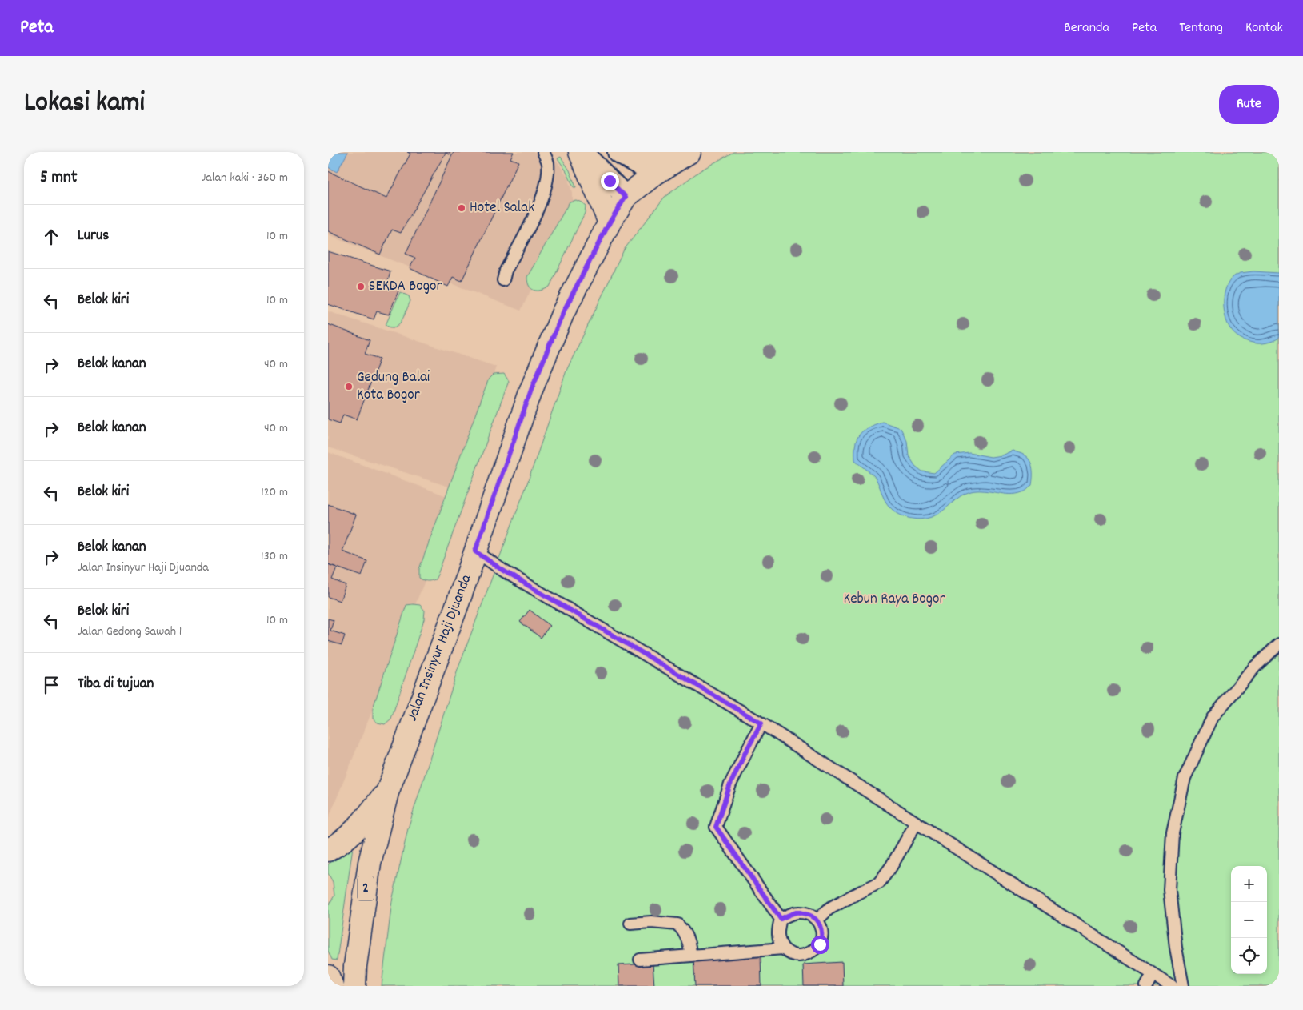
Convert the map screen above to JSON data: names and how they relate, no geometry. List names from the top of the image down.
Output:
{
  "streets": {
    "main road": ["Jalan Insinyur Haji Djuanda", "2"]
  },
  "parks": ["Kebun Raya Bogor"],
  "places": ["Hotel Salak", "SEKDA Bogor", "Gedung Balai Kota Bogor"],
  "page": {
    "header": "Peta",
    "nav": [
      "Beranda",
      "Peta",
      "Tentang",
      "Kontak"
    ],
    "title": "Lokasi kami",
    "buttons": "Rute",
    "heading": ["5 mnt", "Jalan kaki · 360 m"],
    "list": [
      ["Lurus", "10 m"],
      ["Belok kiri", "10 m"],
      ["Belok kanan", "40 m"],
      ["Belok kanan", "40 m"],
      ["Belok kiri", "120 m"],
      ["Belok kanan", "Jalan Insinyur Haji Djuanda", "130 m"],
      ["Belok kiri", "Jalan Gedong Sawah 1", "10 m"],
      "Tiba di tujuan"
    ],
    "map_buttons": ["+", "−"]
  }
}
